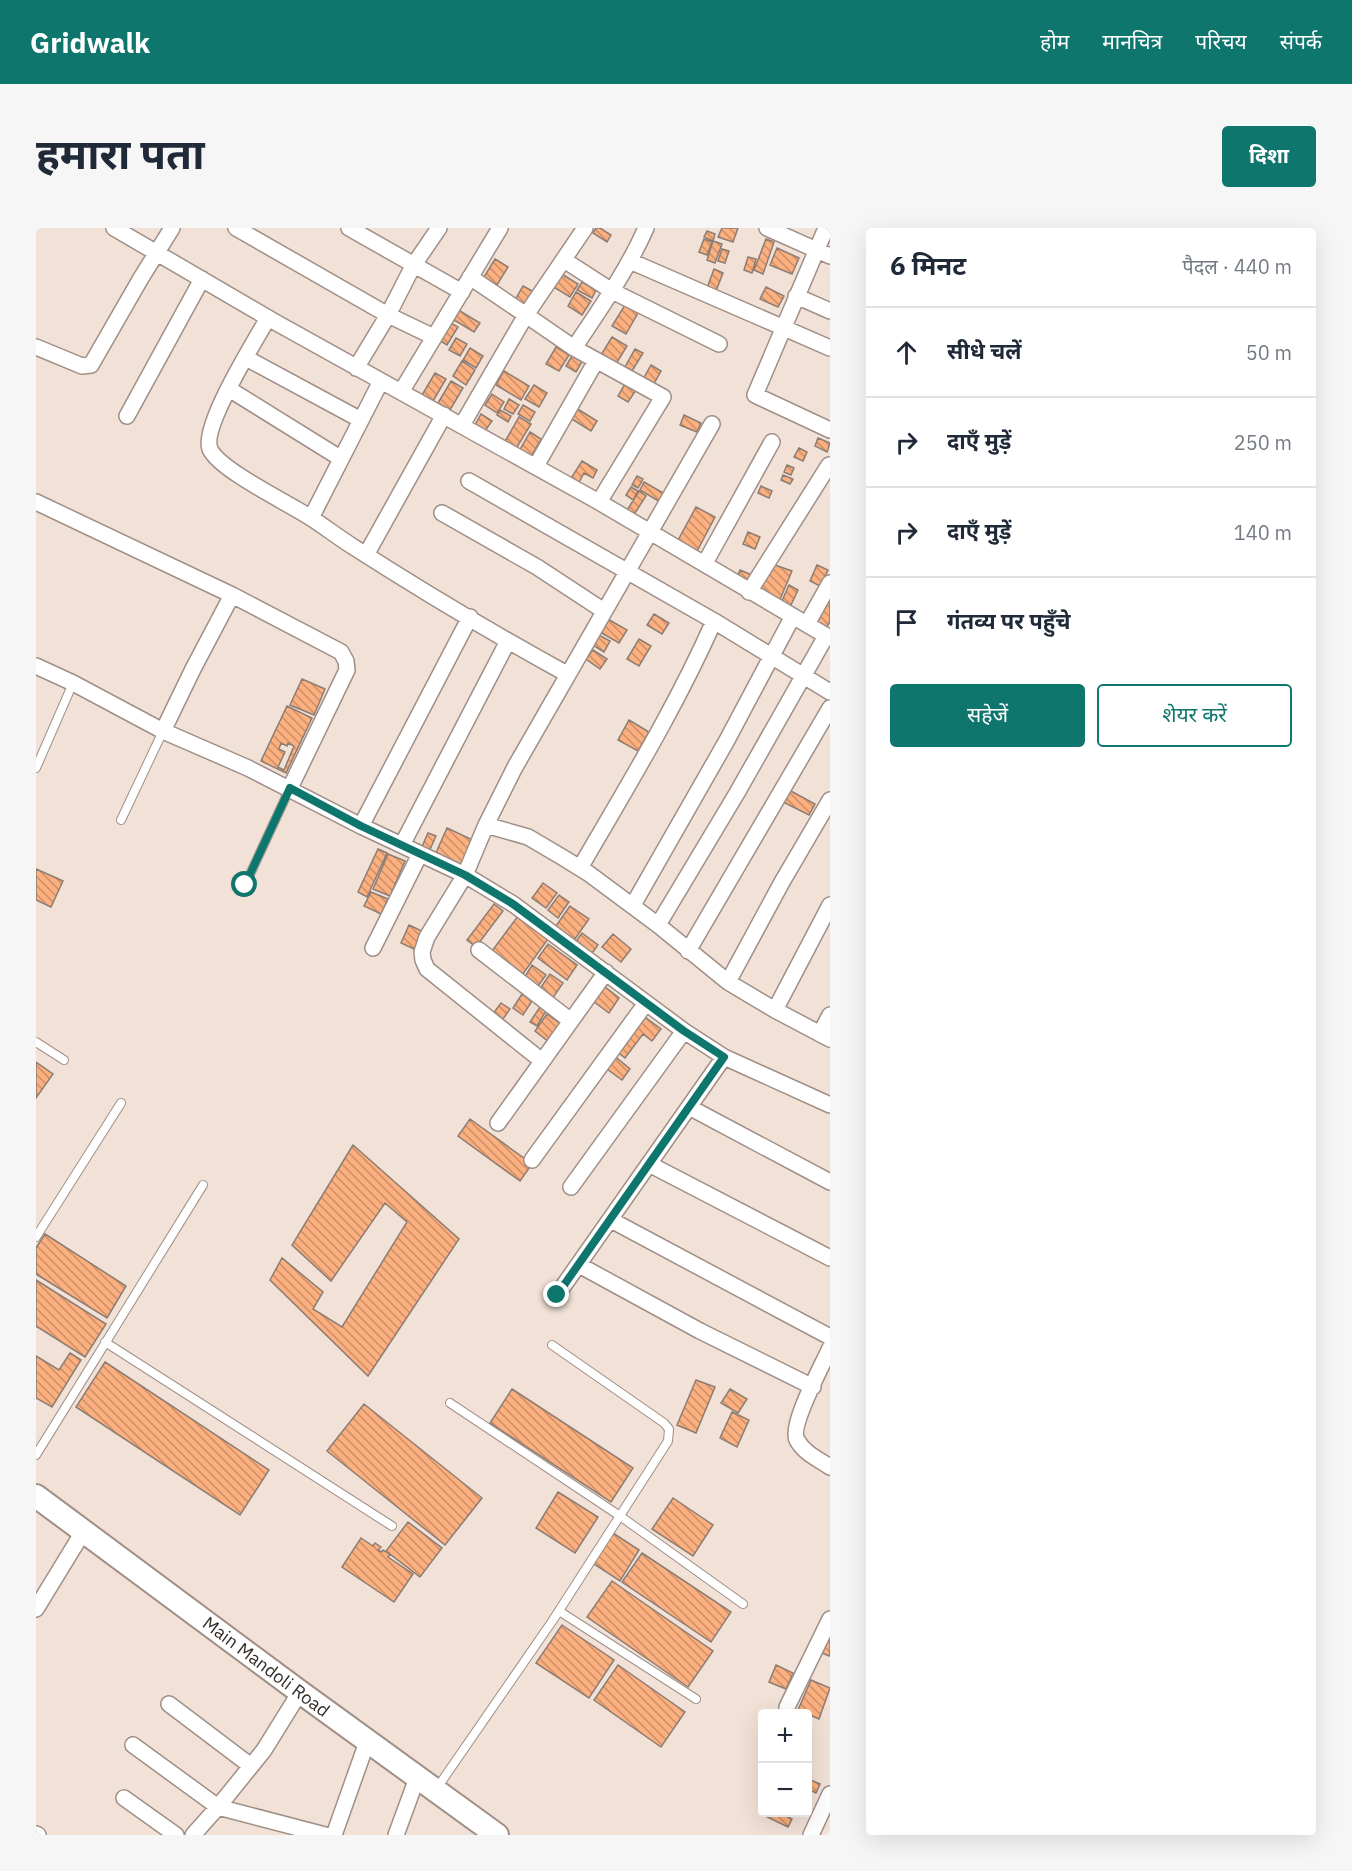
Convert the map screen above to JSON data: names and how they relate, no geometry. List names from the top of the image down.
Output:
{
  "streets": {
    "street": ["Main Mandoli Road"]
  },
  "page": {
    "header": "Gridwalk",
    "nav": [
      "होम",
      "मानचित्र",
      "परिचय",
      "संपर्क"
    ],
    "title": "हमारा पता",
    "buttons": [
      "दिशा",
      ["सहेजें", "शेयर करें"]
    ],
    "heading": ["6 मिनट", "पैदल · 440 m"],
    "list": [
      ["सीधे चलें", "50 m"],
      ["दाएँ मुड़ें", "250 m"],
      ["दाएँ मुड़ें", "140 m"],
      "गंतव्य पर पहुँचे"
    ],
    "map_buttons": ["+", "−"]
  }
}
